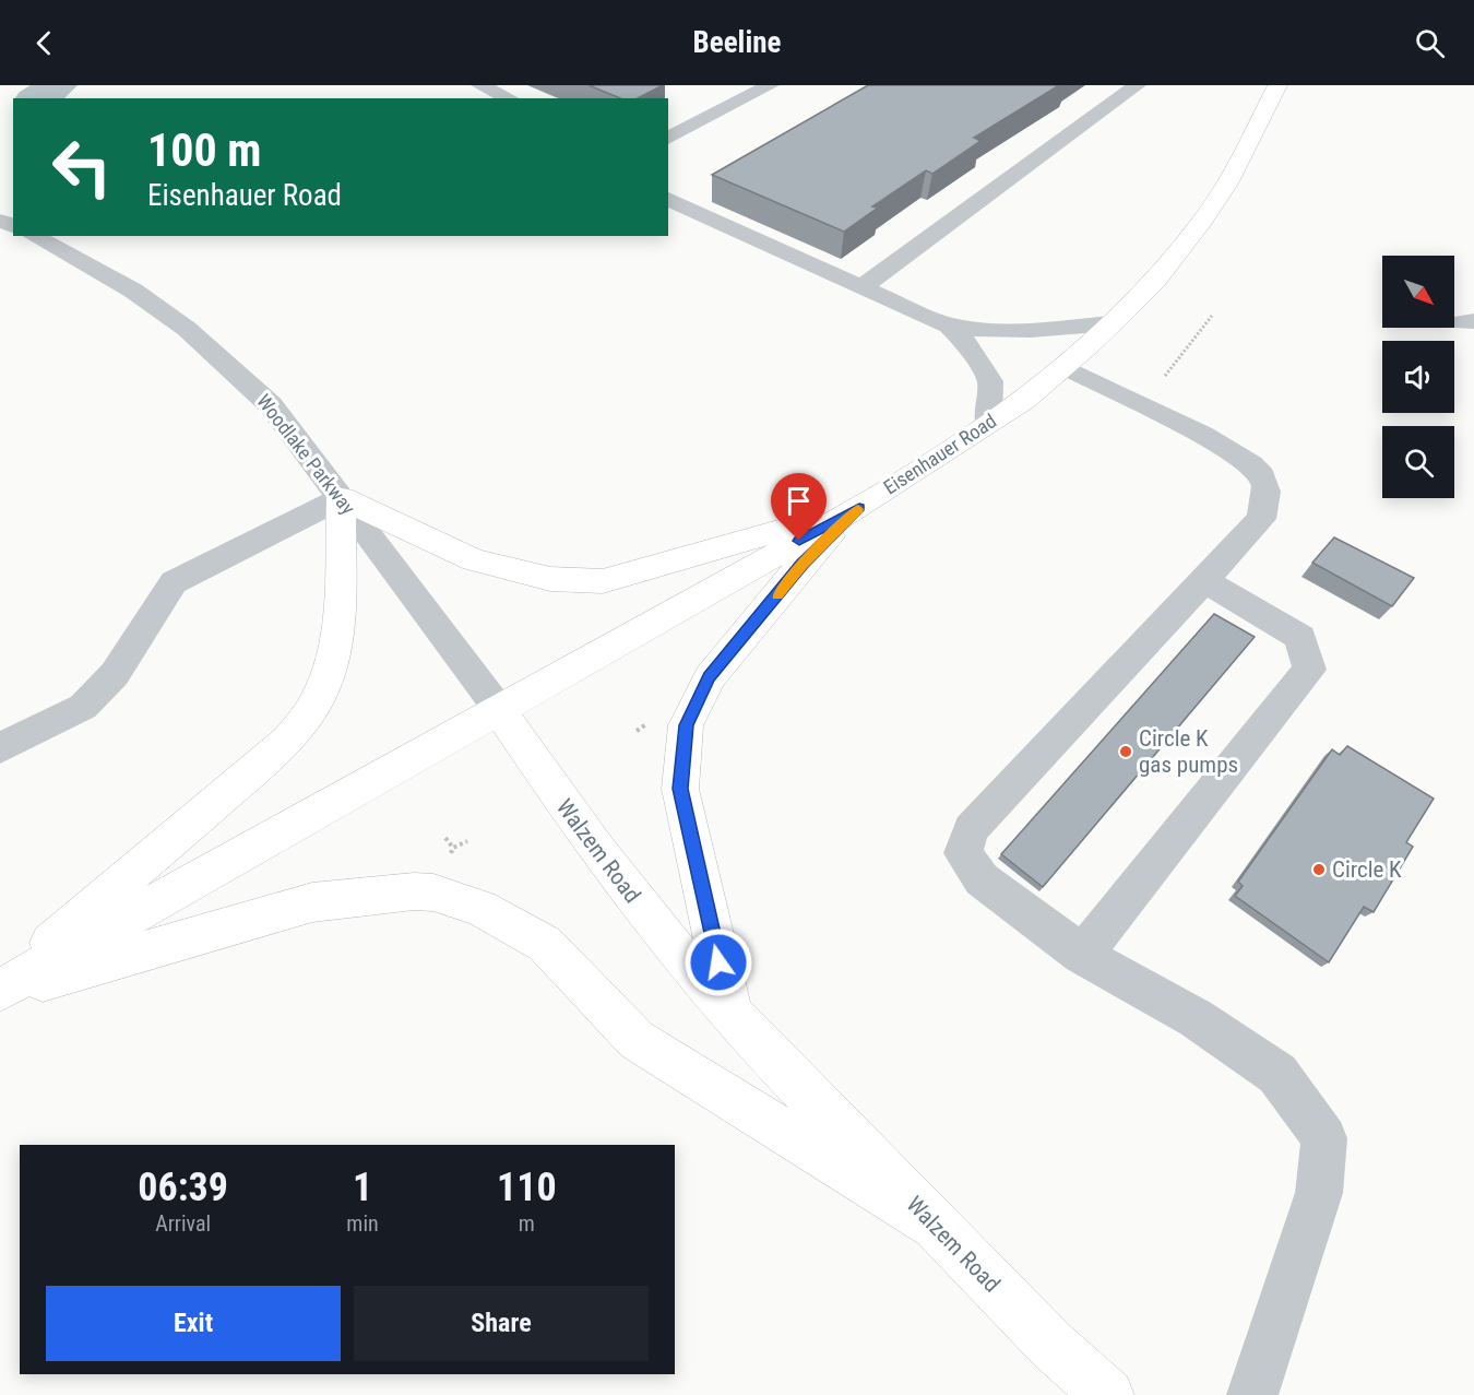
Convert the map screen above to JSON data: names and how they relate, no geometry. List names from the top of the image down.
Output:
{
  "streets": {
    "main road": ["Eisenhauer Road", "Walzem Road"],
    "street": ["Woodlake Parkway"]
  },
  "crossings": [
    ["Woodlake Parkway", "Eisenhauer Road"],
    ["Woodlake Parkway", "Walzem Road"],
    ["Eisenhauer Road", "Walzem Road"]
  ],
  "places": ["Circle K gas pumps", "Circle K"],
  "north": "bottom right",
  "page": {
    "header": "Beeline",
    "turn": ["100 m", "Eisenhauer Road"],
    "eta": [
      "06:39",
      "Arrival",
      "1",
      "min",
      "110",
      "m"
    ],
    "buttons": ["Exit", "Share"]
  }
}
